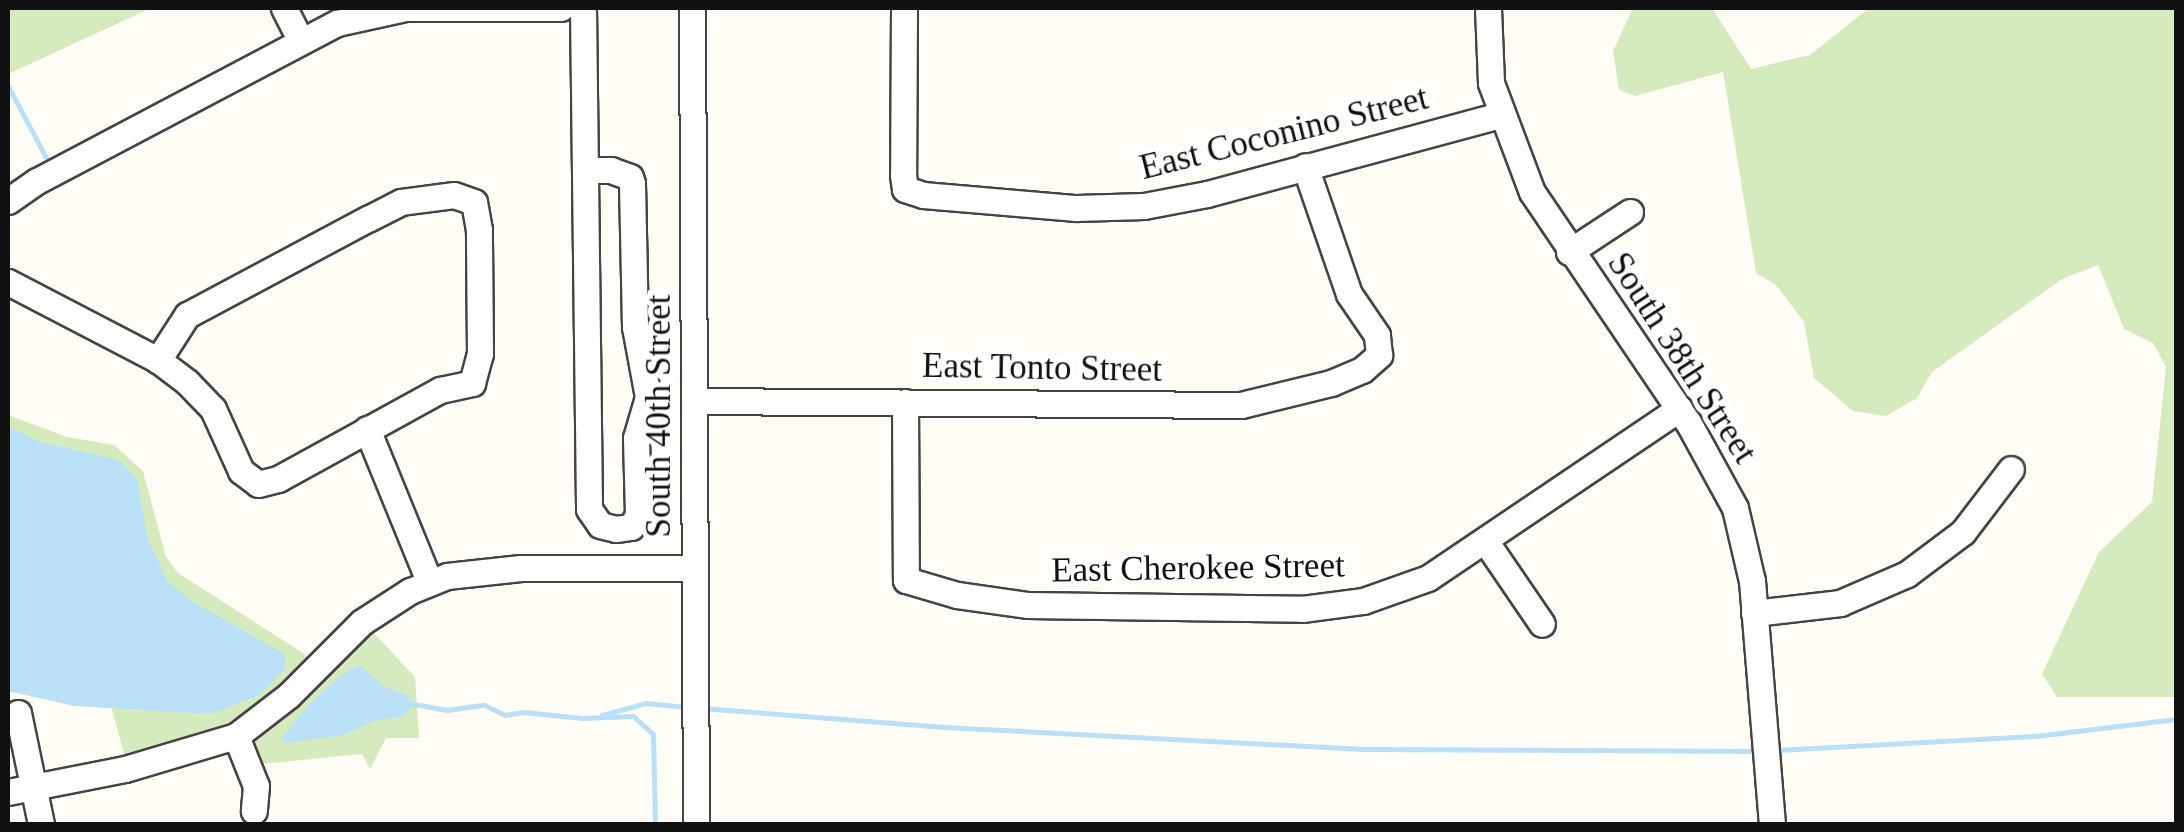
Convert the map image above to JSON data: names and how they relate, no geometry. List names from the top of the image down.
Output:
{
  "streets": {
    "street": [
      "East Coconino Street",
      "South 38th Street",
      "East Tonto Street",
      "South 40th Street",
      "East Cherokee Street"
    ]
  },
  "crossings": [
    ["East Coconino Street", "South 38th Street"],
    ["East Coconino Street", "East Tonto Street"],
    ["South 38th Street", "East Cherokee Street"],
    ["East Tonto Street", "South 40th Street"],
    ["East Tonto Street", "East Cherokee Street"]
  ]
}
